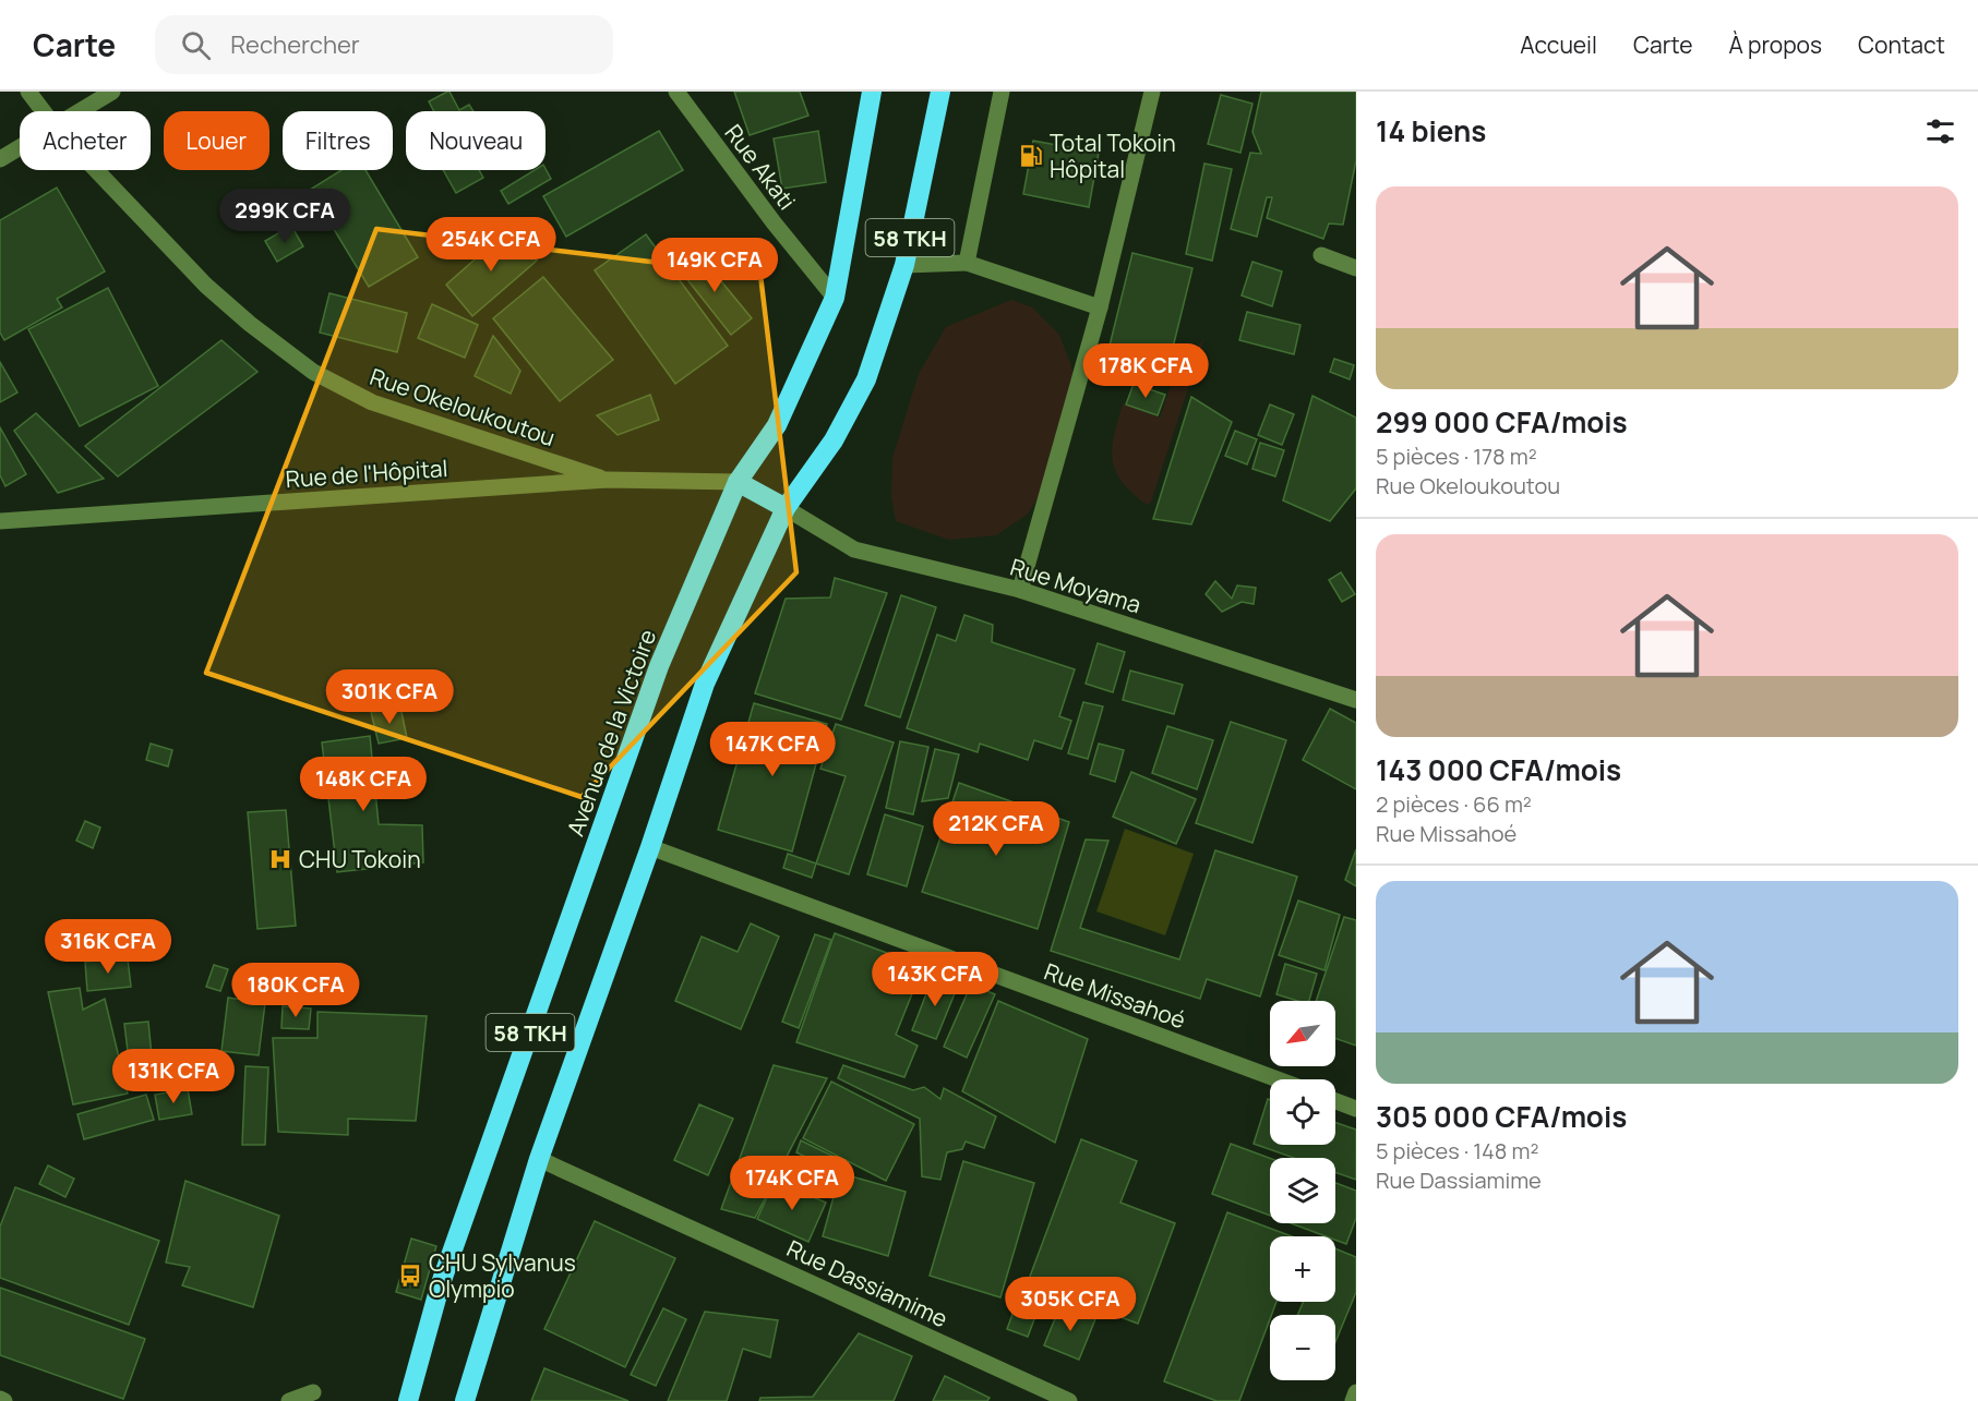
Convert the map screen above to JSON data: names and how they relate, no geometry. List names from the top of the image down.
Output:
{
  "streets": {
    "highway": ["58 TKH", "Avenue de la Victoire"],
    "street": [
      "Rue Akati",
      "Rue Okeloukoutou",
      "Rue de l'Hôpital",
      "Rue Moyama",
      "Rue Missahoé",
      "Rue Dassiamime"
    ]
  },
  "crossings": [
    ["Rue Akati", "Avenue de la Victoire"],
    ["58 TKH", "Rue Moyama"],
    ["58 TKH", "Rue Missahoé"],
    ["58 TKH", "Rue Dassiamime"],
    ["Rue Okeloukoutou", "Rue de l'Hôpital"],
    ["Rue de l'Hôpital", "Avenue de la Victoire"]
  ],
  "places": {
    "fuel station": ["Total Tokoin Hôpital"],
    "hospital": ["CHU Tokoin"],
    "bus stop": ["CHU Sylvanus Olympio"]
  },
  "north": "bottom left",
  "page": {
    "header": "Carte",
    "search": "Rechercher",
    "nav": [
      "Accueil",
      "Carte",
      "À propos",
      "Contact"
    ],
    "heading": "14 biens",
    "chip": [
      "Acheter",
      "Louer",
      "Filtres",
      "Nouveau"
    ],
    "list": [
      {
        "name": "299 000 CFA/mois",
        "note": "5 pièces · 178 m² · Rue Okeloukoutou"
      },
      {
        "name": "143 000 CFA/mois",
        "note": "2 pièces · 66 m² · Rue Missahoé"
      },
      {
        "name": "305 000 CFA/mois",
        "note": "5 pièces · 148 m² · Rue Dassiamime"
      }
    ],
    "price": [
      "299K CFA",
      "254K CFA",
      "149K CFA",
      "178K CFA",
      "301K CFA",
      "147K CFA",
      "148K CFA",
      "212K CFA",
      "316K CFA",
      "143K CFA",
      "180K CFA",
      "131K CFA",
      "174K CFA",
      "305K CFA"
    ],
    "map_buttons": ["+", "−"]
  }
}
